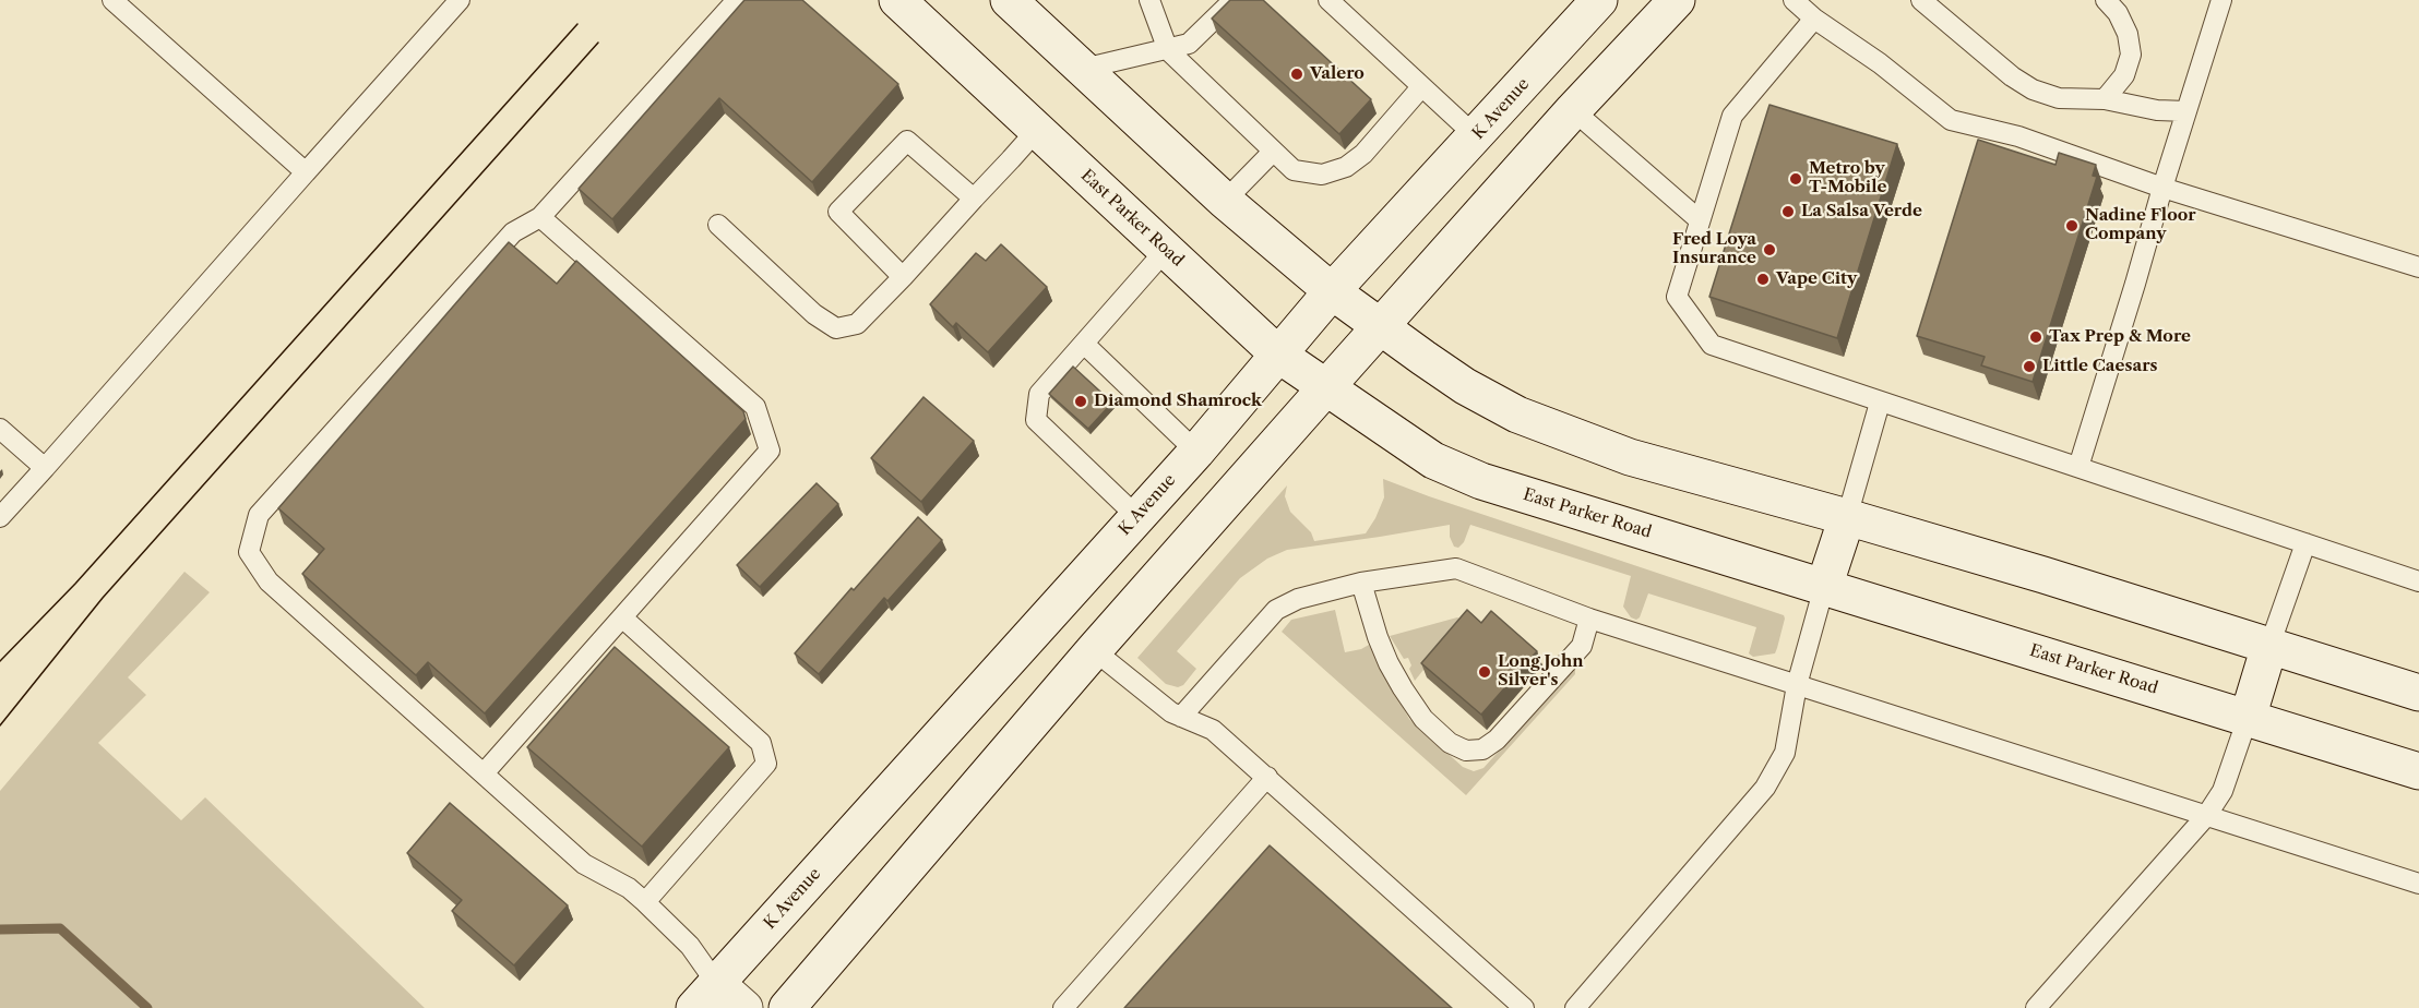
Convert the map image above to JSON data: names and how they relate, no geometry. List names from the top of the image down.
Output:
{
  "streets": {
    "main road": ["K Avenue", "East Parker Road"]
  },
  "crossings": [
    ["K Avenue", "East Parker Road"]
  ],
  "places": [
    "Valero",
    "Metro by T-Mobile",
    "La Salsa Verde",
    "Nadine Floor Company",
    "Fred Loya Insurance",
    "Vape City",
    "Tax Prep & More",
    "Little Caesars",
    "Diamond Shamrock",
    "Long John Silver's"
  ]
}
